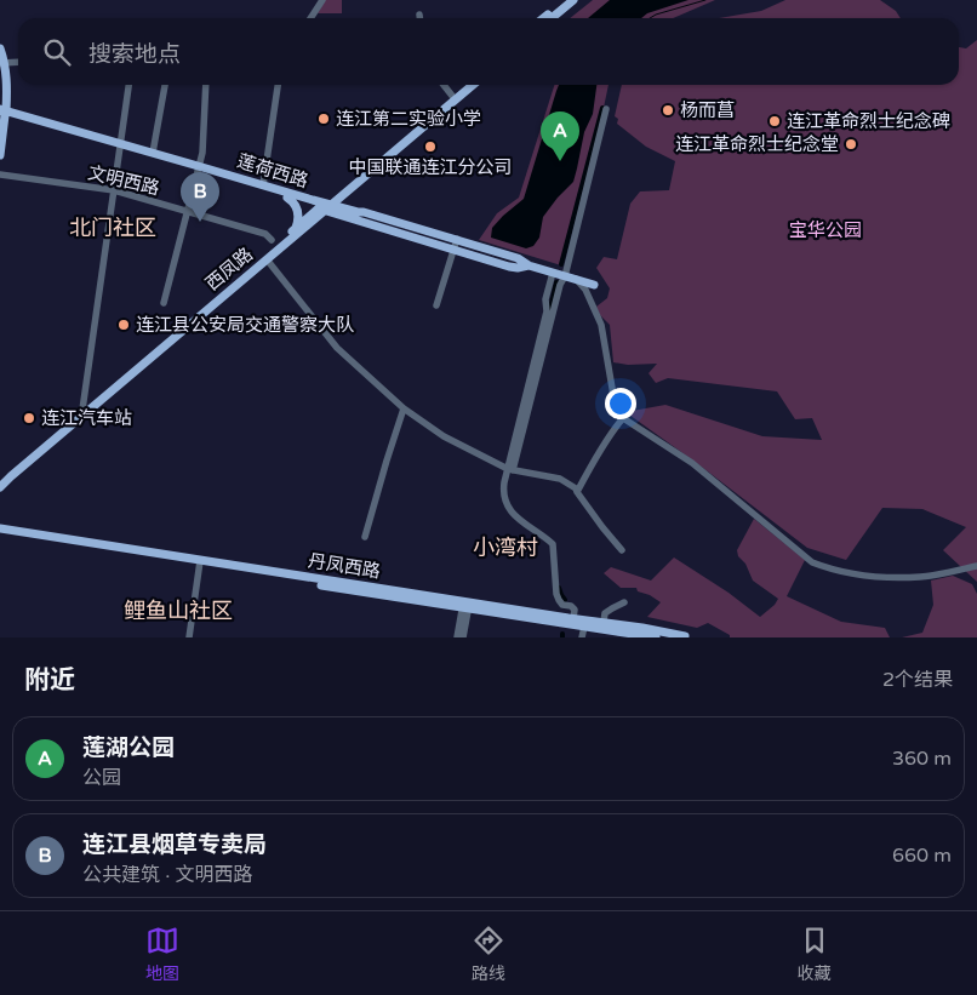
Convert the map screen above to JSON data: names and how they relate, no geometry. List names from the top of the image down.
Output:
{
  "streets": {
    "main road": ["莲荷西路", "西凤路", "丹凤西路"],
    "street": ["文明西路"]
  },
  "crossings": [
    ["莲荷西路", "西凤路"]
  ],
  "districts": ["北门社区", "小湾村", "鲤鱼山社区"],
  "parks": ["宝华公园"],
  "places": [
    "杨而菖",
    "连江第二实验小学",
    "连江革命烈士纪念碑",
    "连江革命烈士纪念堂",
    "中国联通连江分公司",
    "连江县公安局交通警察大队",
    "连江汽车站"
  ],
  "page": {
    "search": "搜索地点",
    "pins": ["A", "B"],
    "heading": ["附近", "2个结果"],
    "list": [
      {
        "mark": "A",
        "name": "莲湖公园",
        "note": "公园",
        "value": "360 m"
      },
      {
        "mark": "B",
        "name": "连江县烟草专卖局",
        "note": "公共建筑 · 文明西路",
        "value": "660 m"
      }
    ],
    "nav": ["地图", "路线", "收藏"]
  }
}
